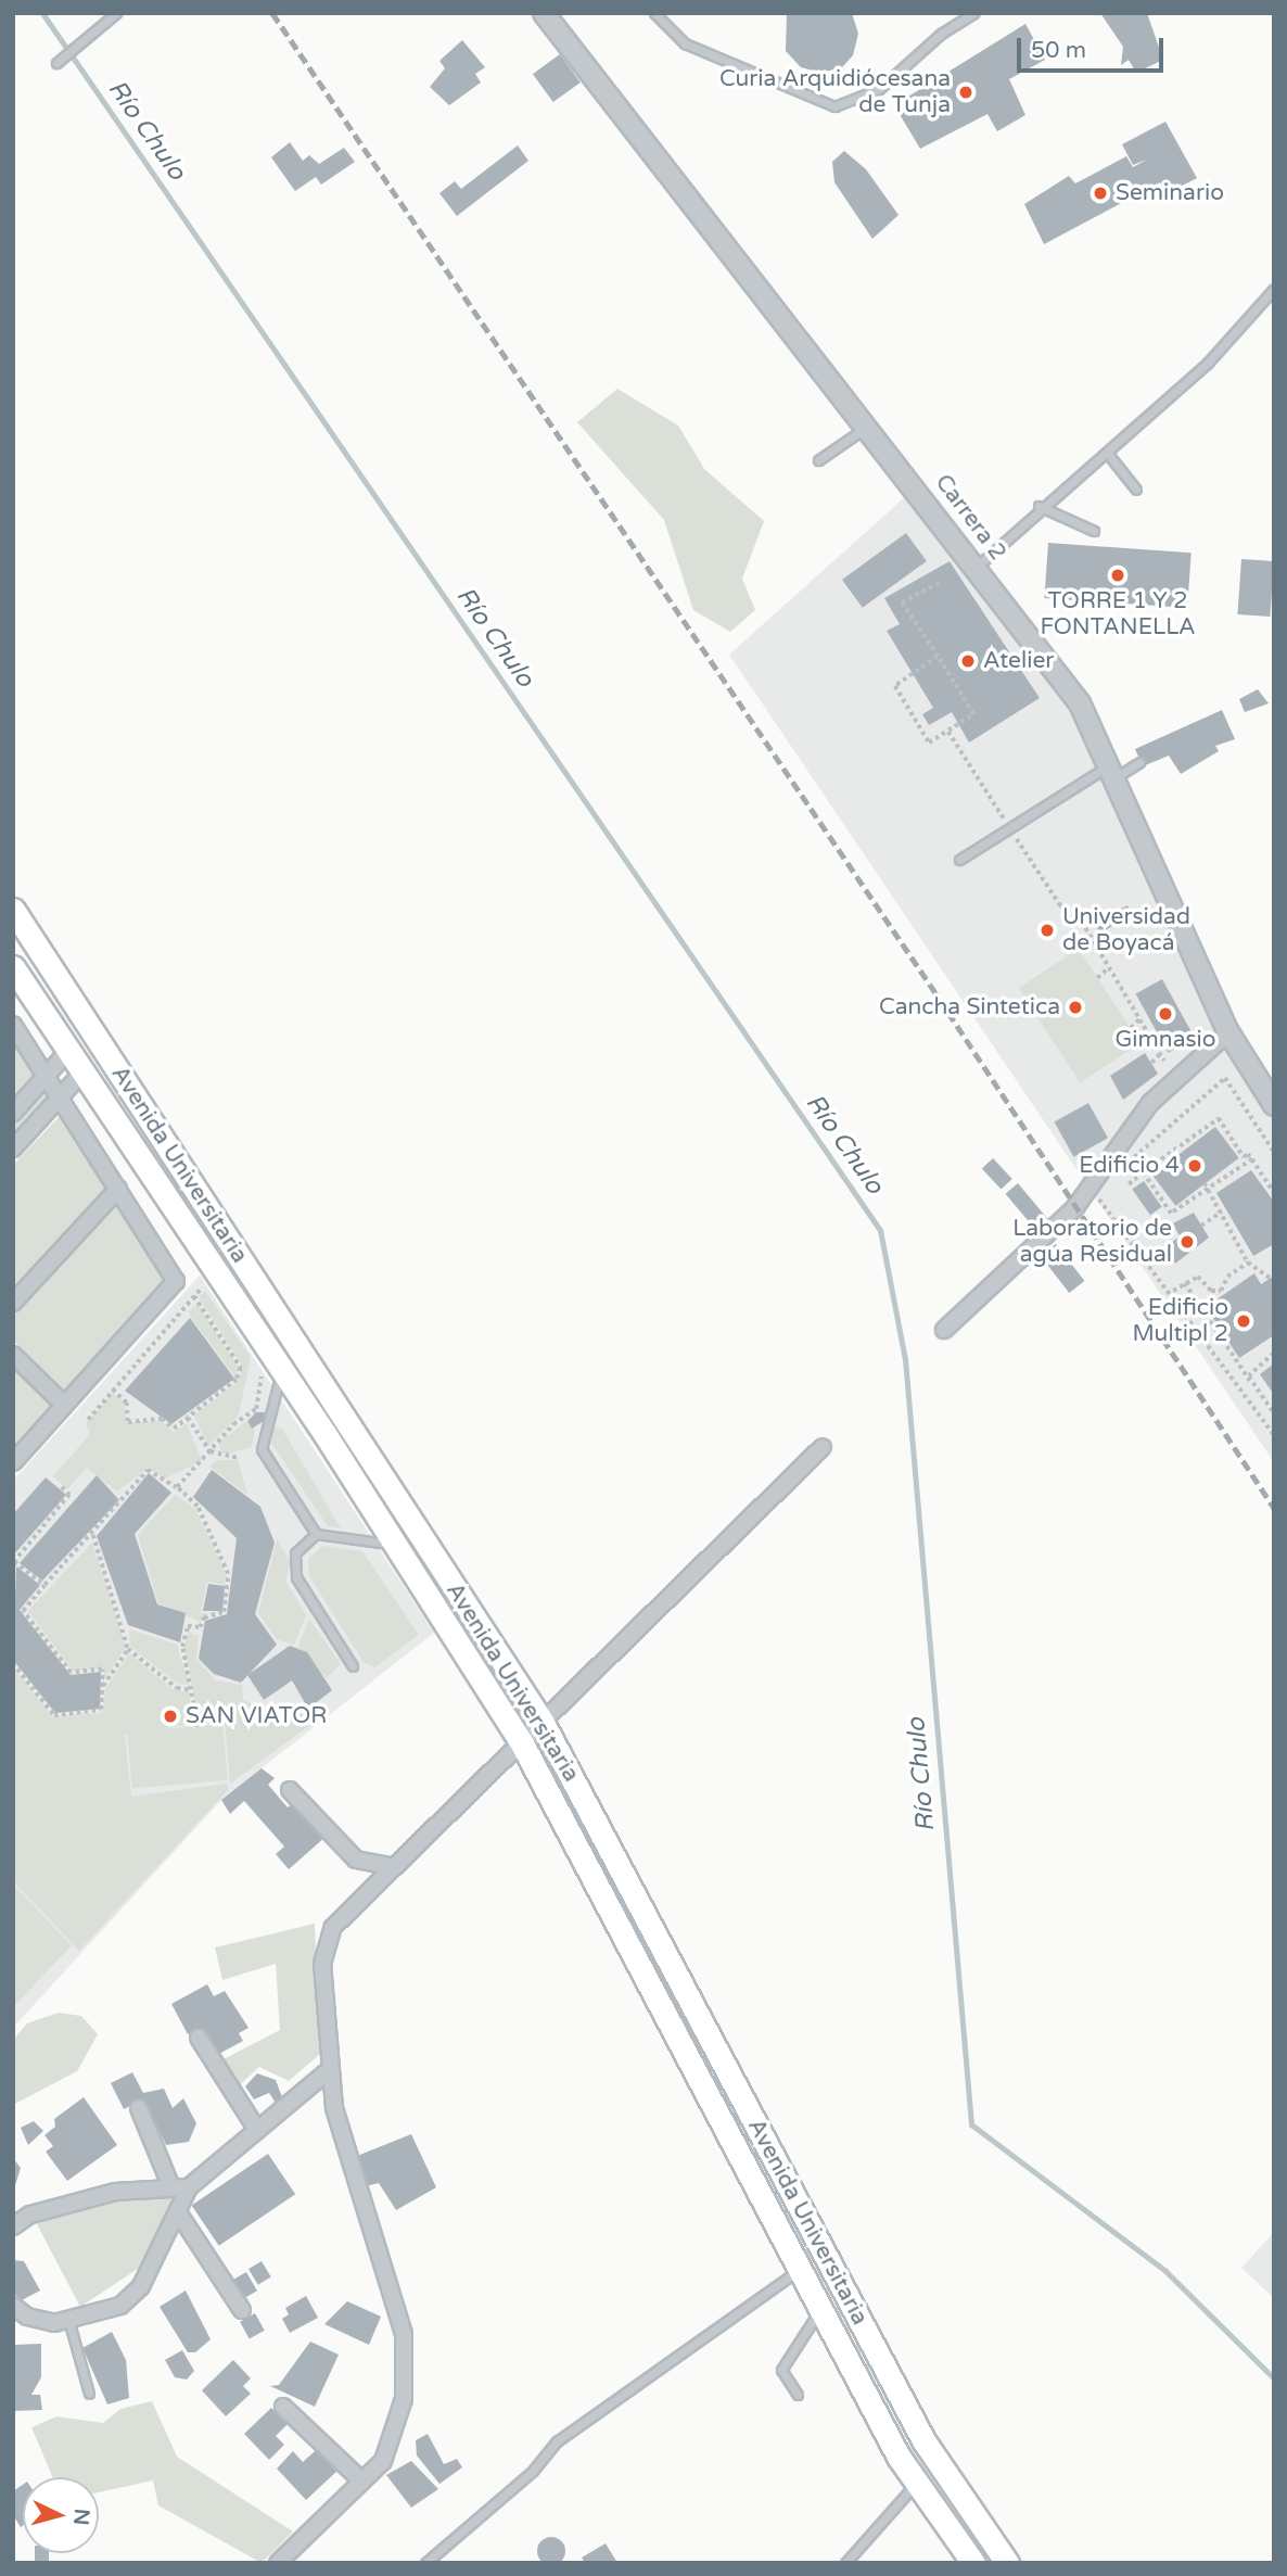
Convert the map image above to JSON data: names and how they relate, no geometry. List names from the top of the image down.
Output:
{
  "streets": {
    "main road": ["Avenida Universitaria"],
    "street": ["Carrera 2"]
  },
  "water": ["Río Chulo"],
  "places": [
    "Curia Arquidiócesana de Tunja",
    "Seminario",
    "TORRE 1 Y 2 FONTANELLA",
    "Atelier",
    "Universidad de Boyacá",
    "Cancha Sintetica",
    "Gimnasio",
    "Edificio 4",
    "Laboratorio de agua Residual",
    "Edificio Multipl 2",
    "SAN VIATOR"
  ],
  "scale_bar": "50 m",
  "north": "right"
}
